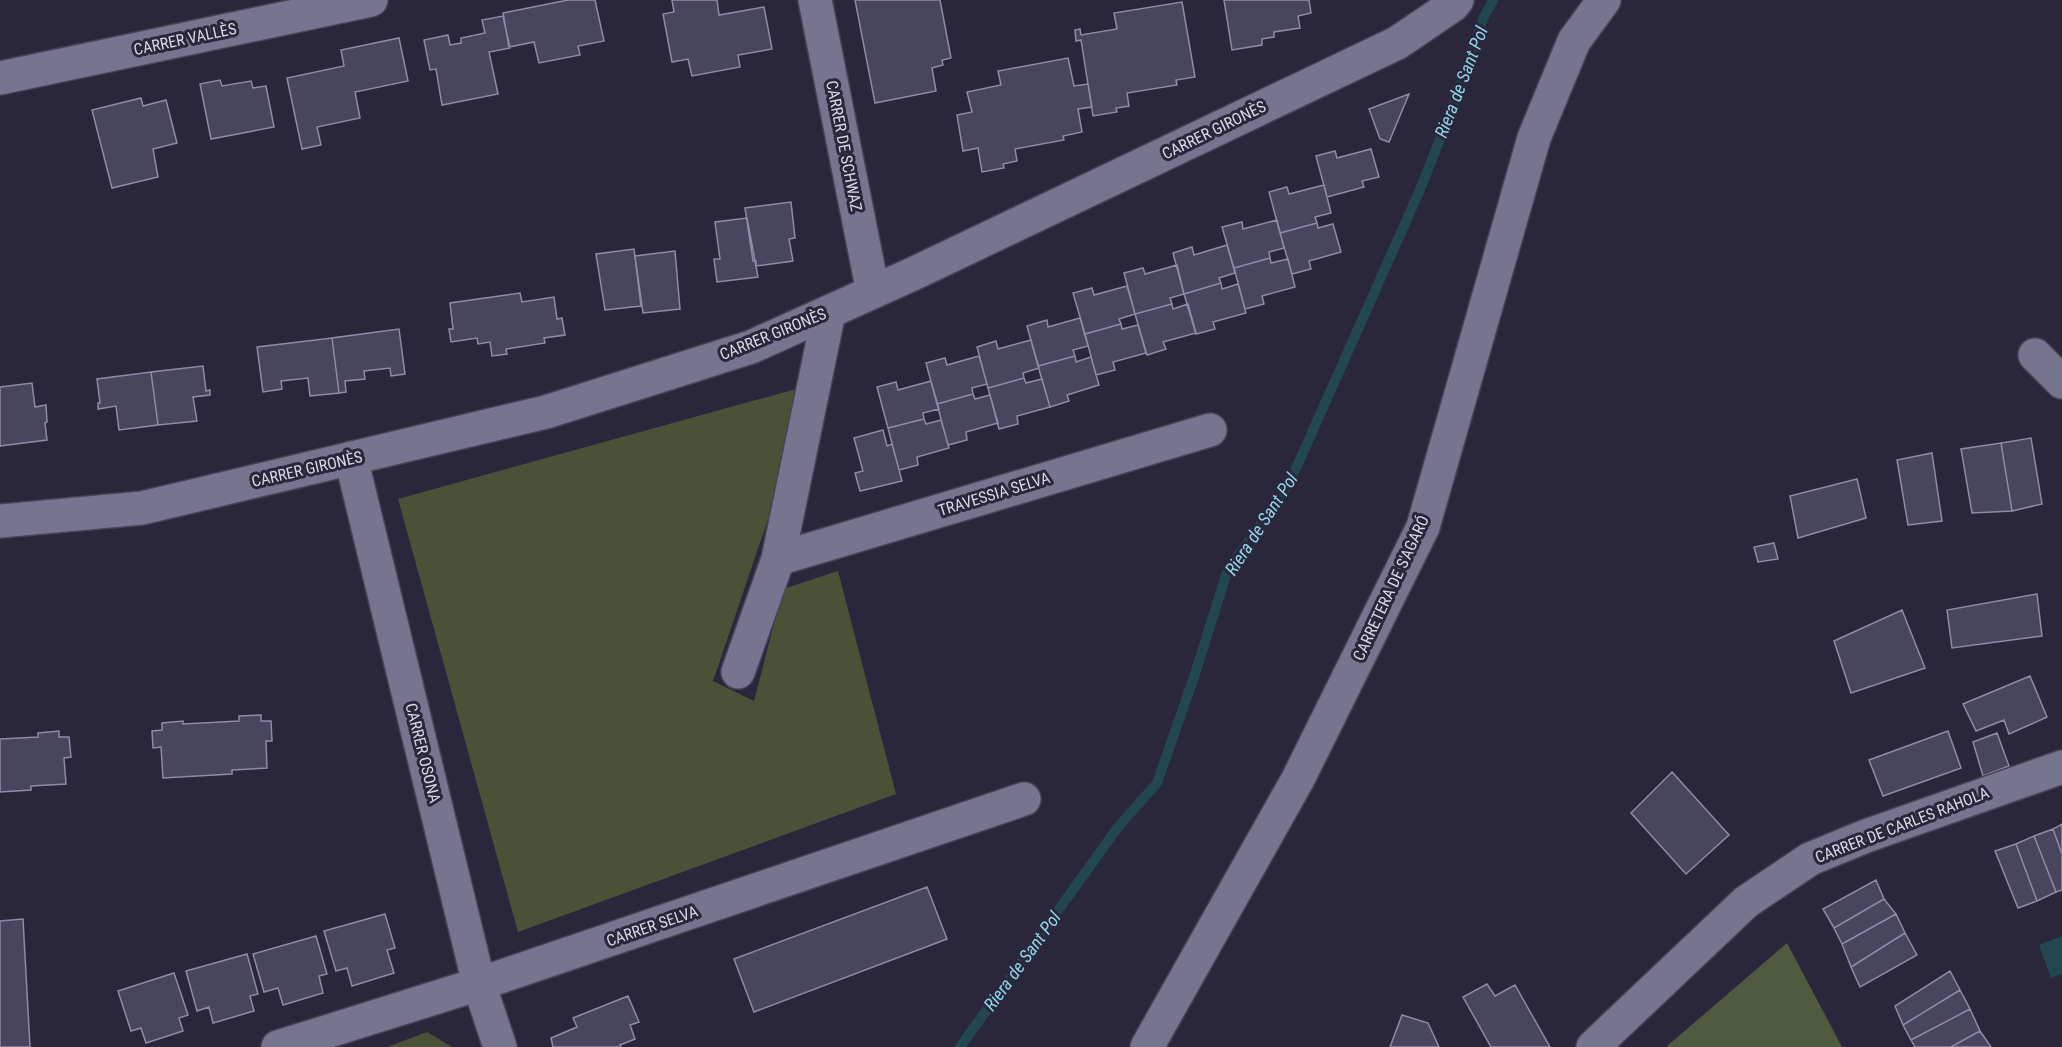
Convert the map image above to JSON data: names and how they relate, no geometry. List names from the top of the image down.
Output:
{
  "streets": {
    "street": [
      "CARRER VALLÈS",
      "CARRER GIRONÈS",
      "CARRER DE SCHWAZ",
      "TRAVESSIA SELVA",
      "CARRETERA DE S'AGARÓ",
      "CARRER OSONA",
      "CARRER DE CARLES RAHOLA",
      "CARRER SELVA"
    ]
  },
  "crossings": [
    ["CARRER GIRONÈS", "CARRER DE SCHWAZ"],
    ["CARRER GIRONÈS", "CARRER OSONA"],
    ["CARRER OSONA", "CARRER SELVA"]
  ],
  "water": ["Riera de Sant Pol"]
}
